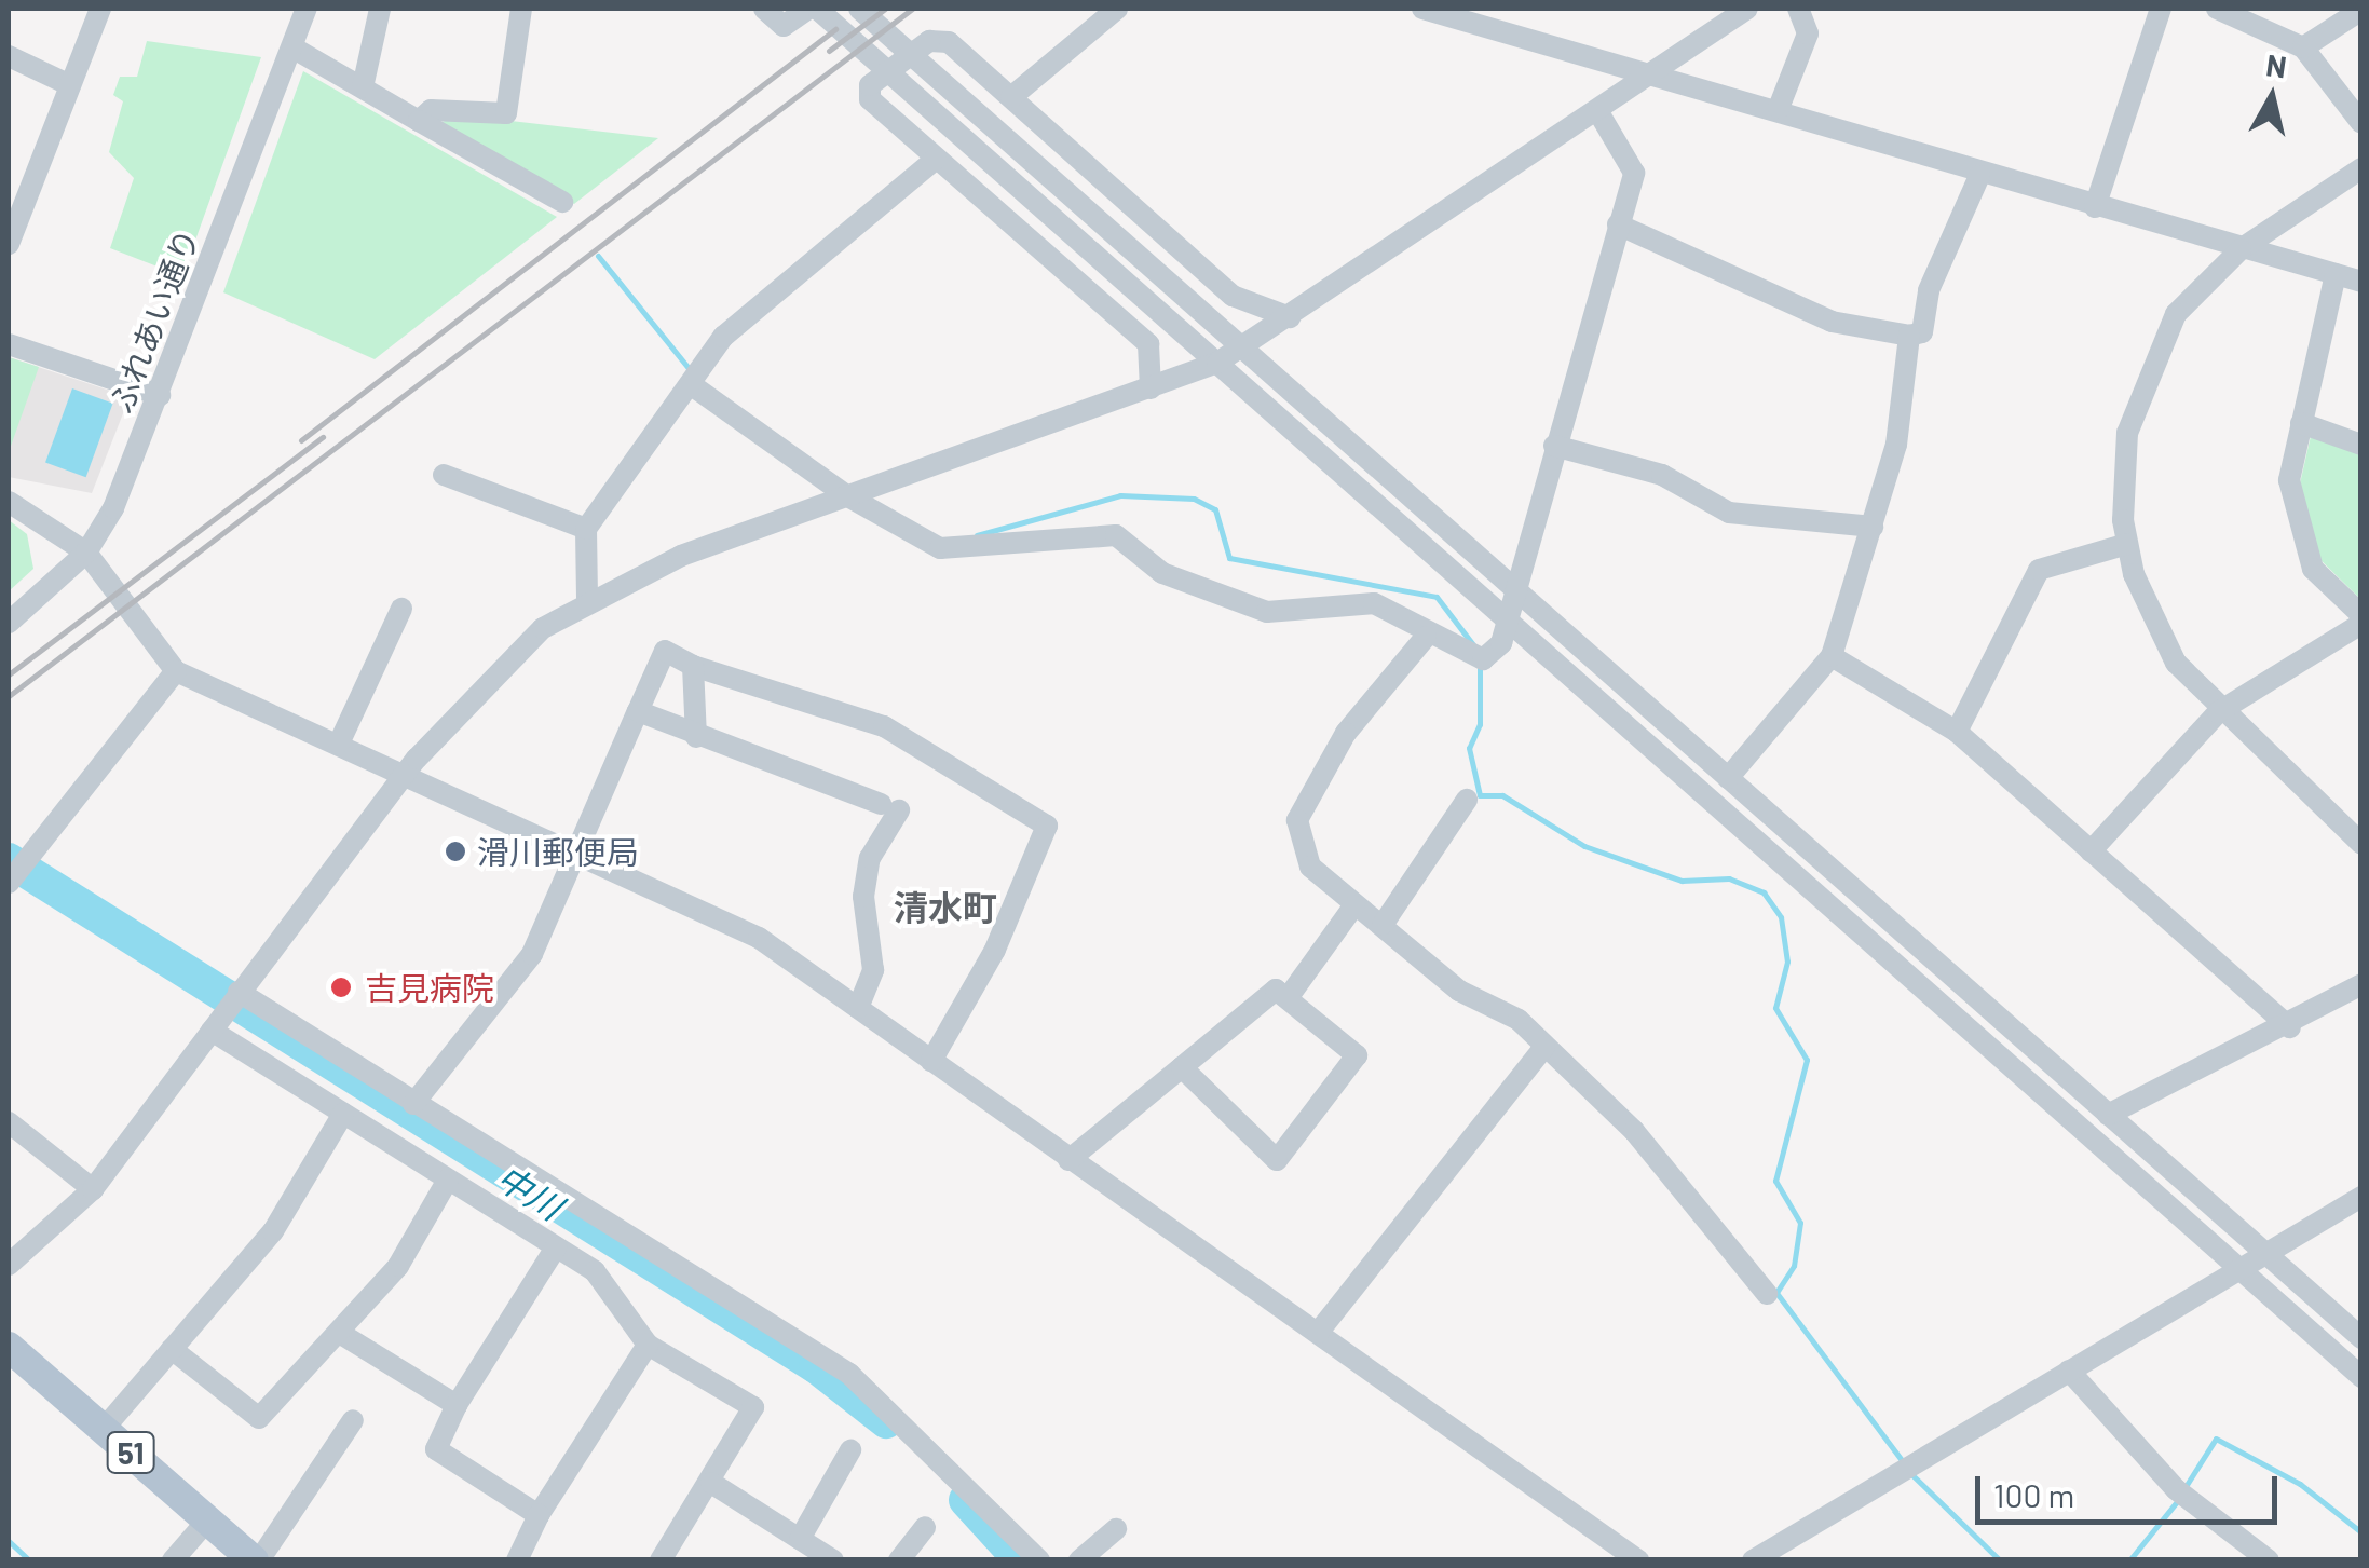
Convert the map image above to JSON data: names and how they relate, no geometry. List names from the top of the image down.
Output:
{
  "streets": {
    "main road": ["51"],
    "street": ["ふれあい通り"]
  },
  "districts": ["清水町"],
  "water": ["中川"],
  "places": ["滑川郵便局", "吉見病院"],
  "scale_bar": "100 m",
  "north": "top"
}
